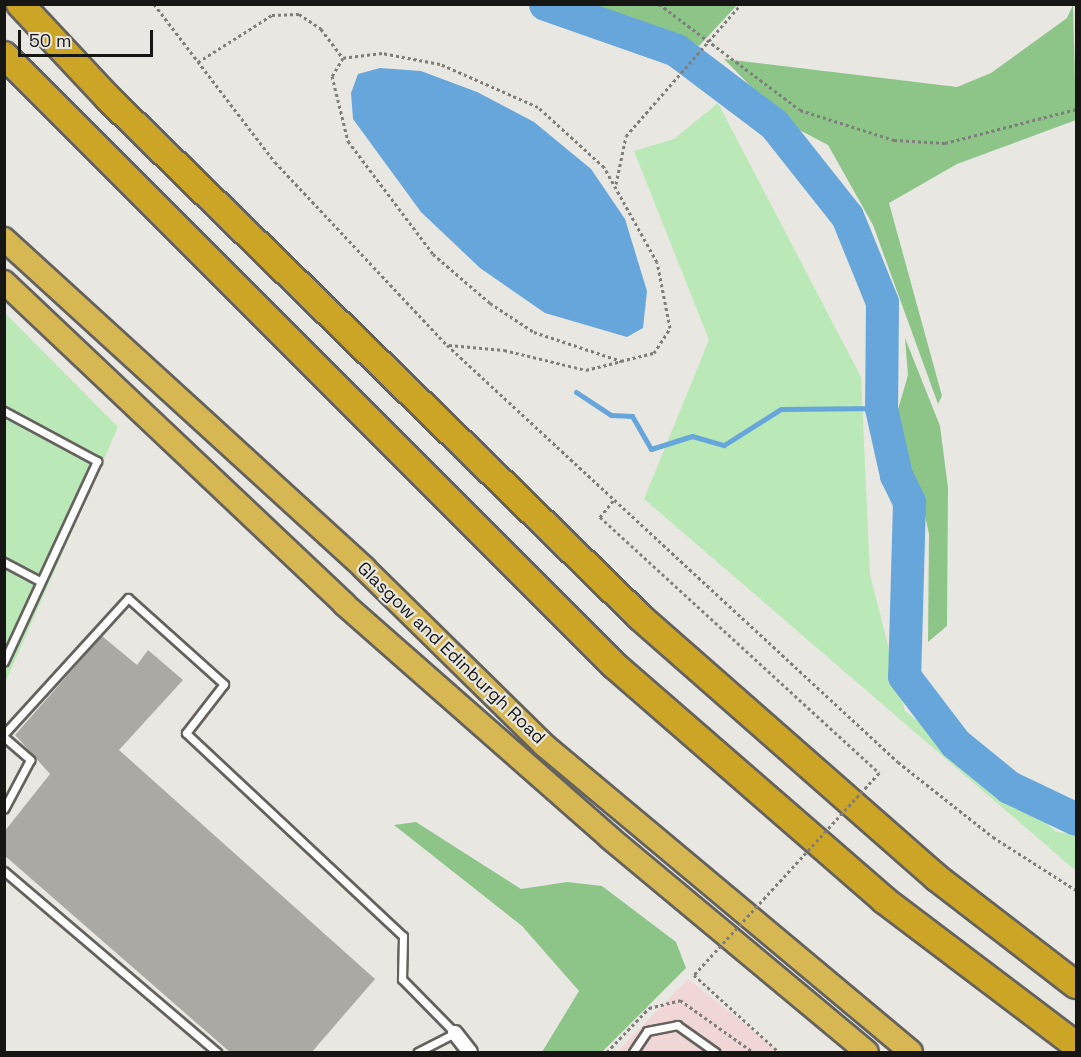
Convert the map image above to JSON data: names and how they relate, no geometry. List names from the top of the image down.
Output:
{
  "streets": {
    "highway": ["Glasgow and Edinburgh Road"]
  },
  "scale_bar": "50 m"
}
